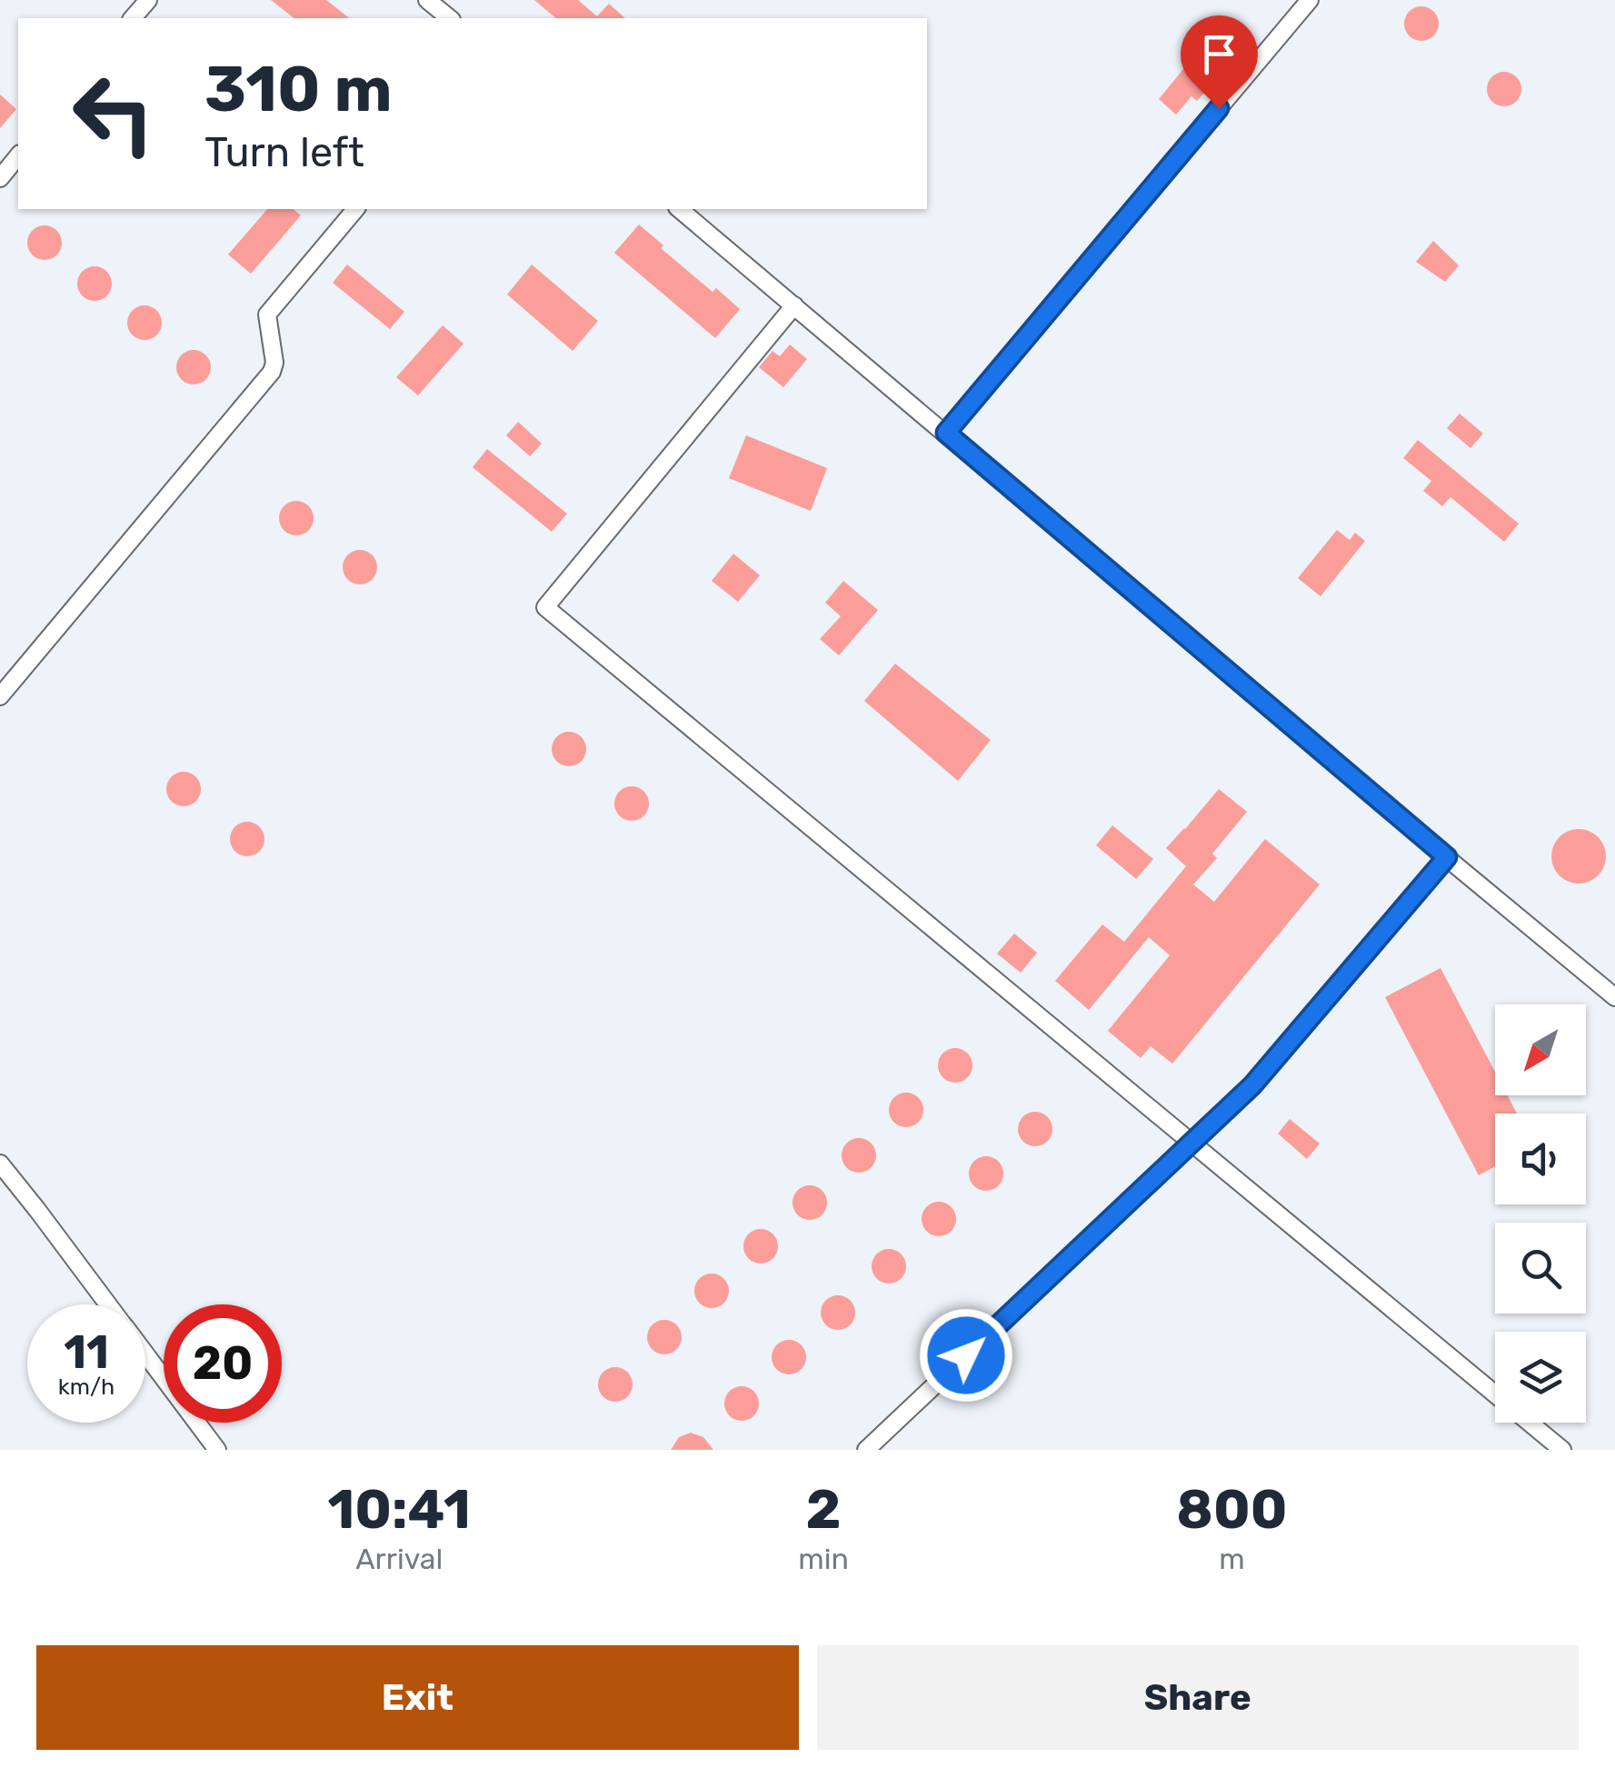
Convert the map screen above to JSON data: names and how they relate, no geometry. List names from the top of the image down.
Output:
{
  "north": "bottom left",
  "page": {
    "turn": ["310 m", "Turn left"],
    "speed": "11 km/h",
    "limit": "20",
    "eta": [
      "10:41",
      "Arrival",
      "2",
      "min",
      "800",
      "m"
    ],
    "buttons": ["Exit", "Share"]
  }
}
